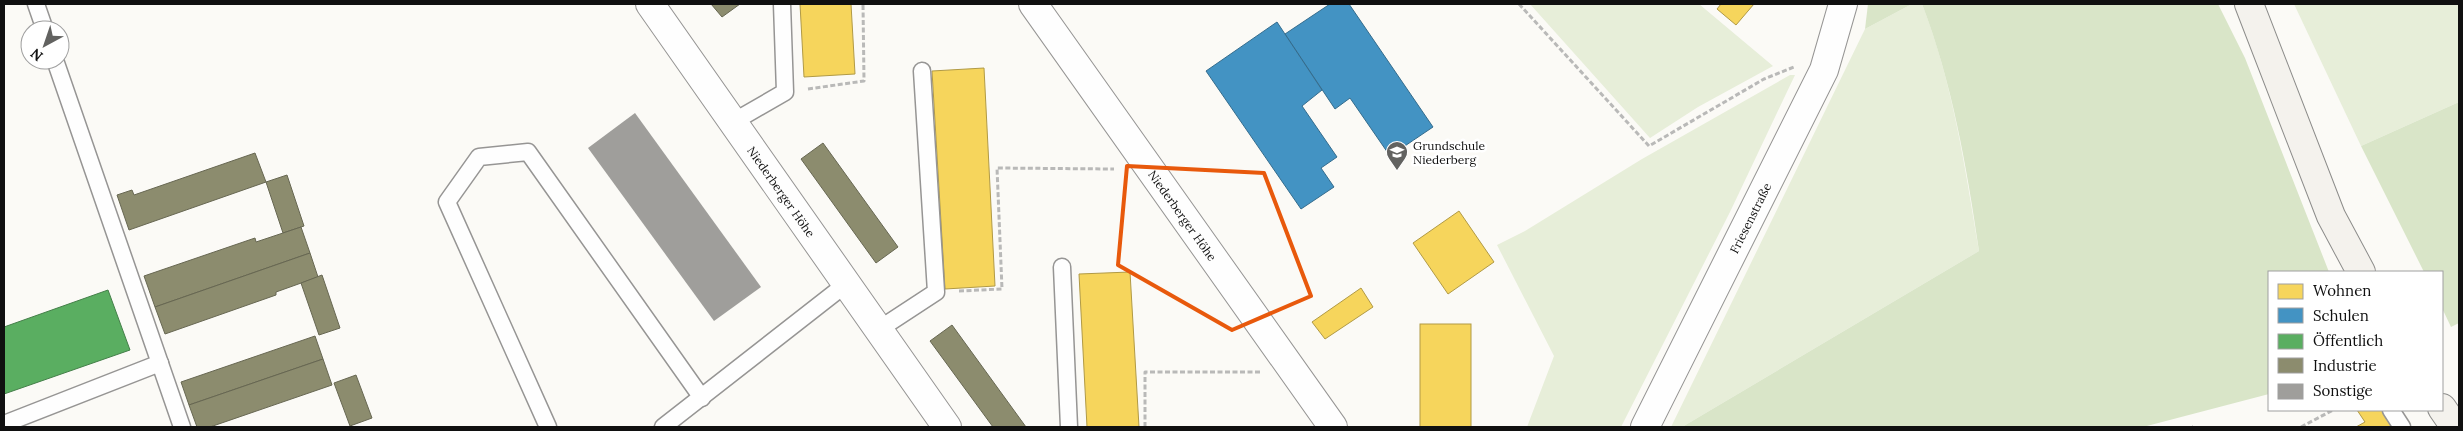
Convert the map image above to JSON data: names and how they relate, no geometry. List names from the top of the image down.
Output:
{
  "streets": {
    "street": ["Niederberger Höhe", "Friesenstraße"]
  },
  "places": {
    "school or university": ["Grundschule Niederberg"]
  },
  "legend": [
    "Wohnen",
    "Schulen",
    "Öffentlich",
    "Industrie",
    "Sonstige"
  ],
  "north": "bottom left"
}
